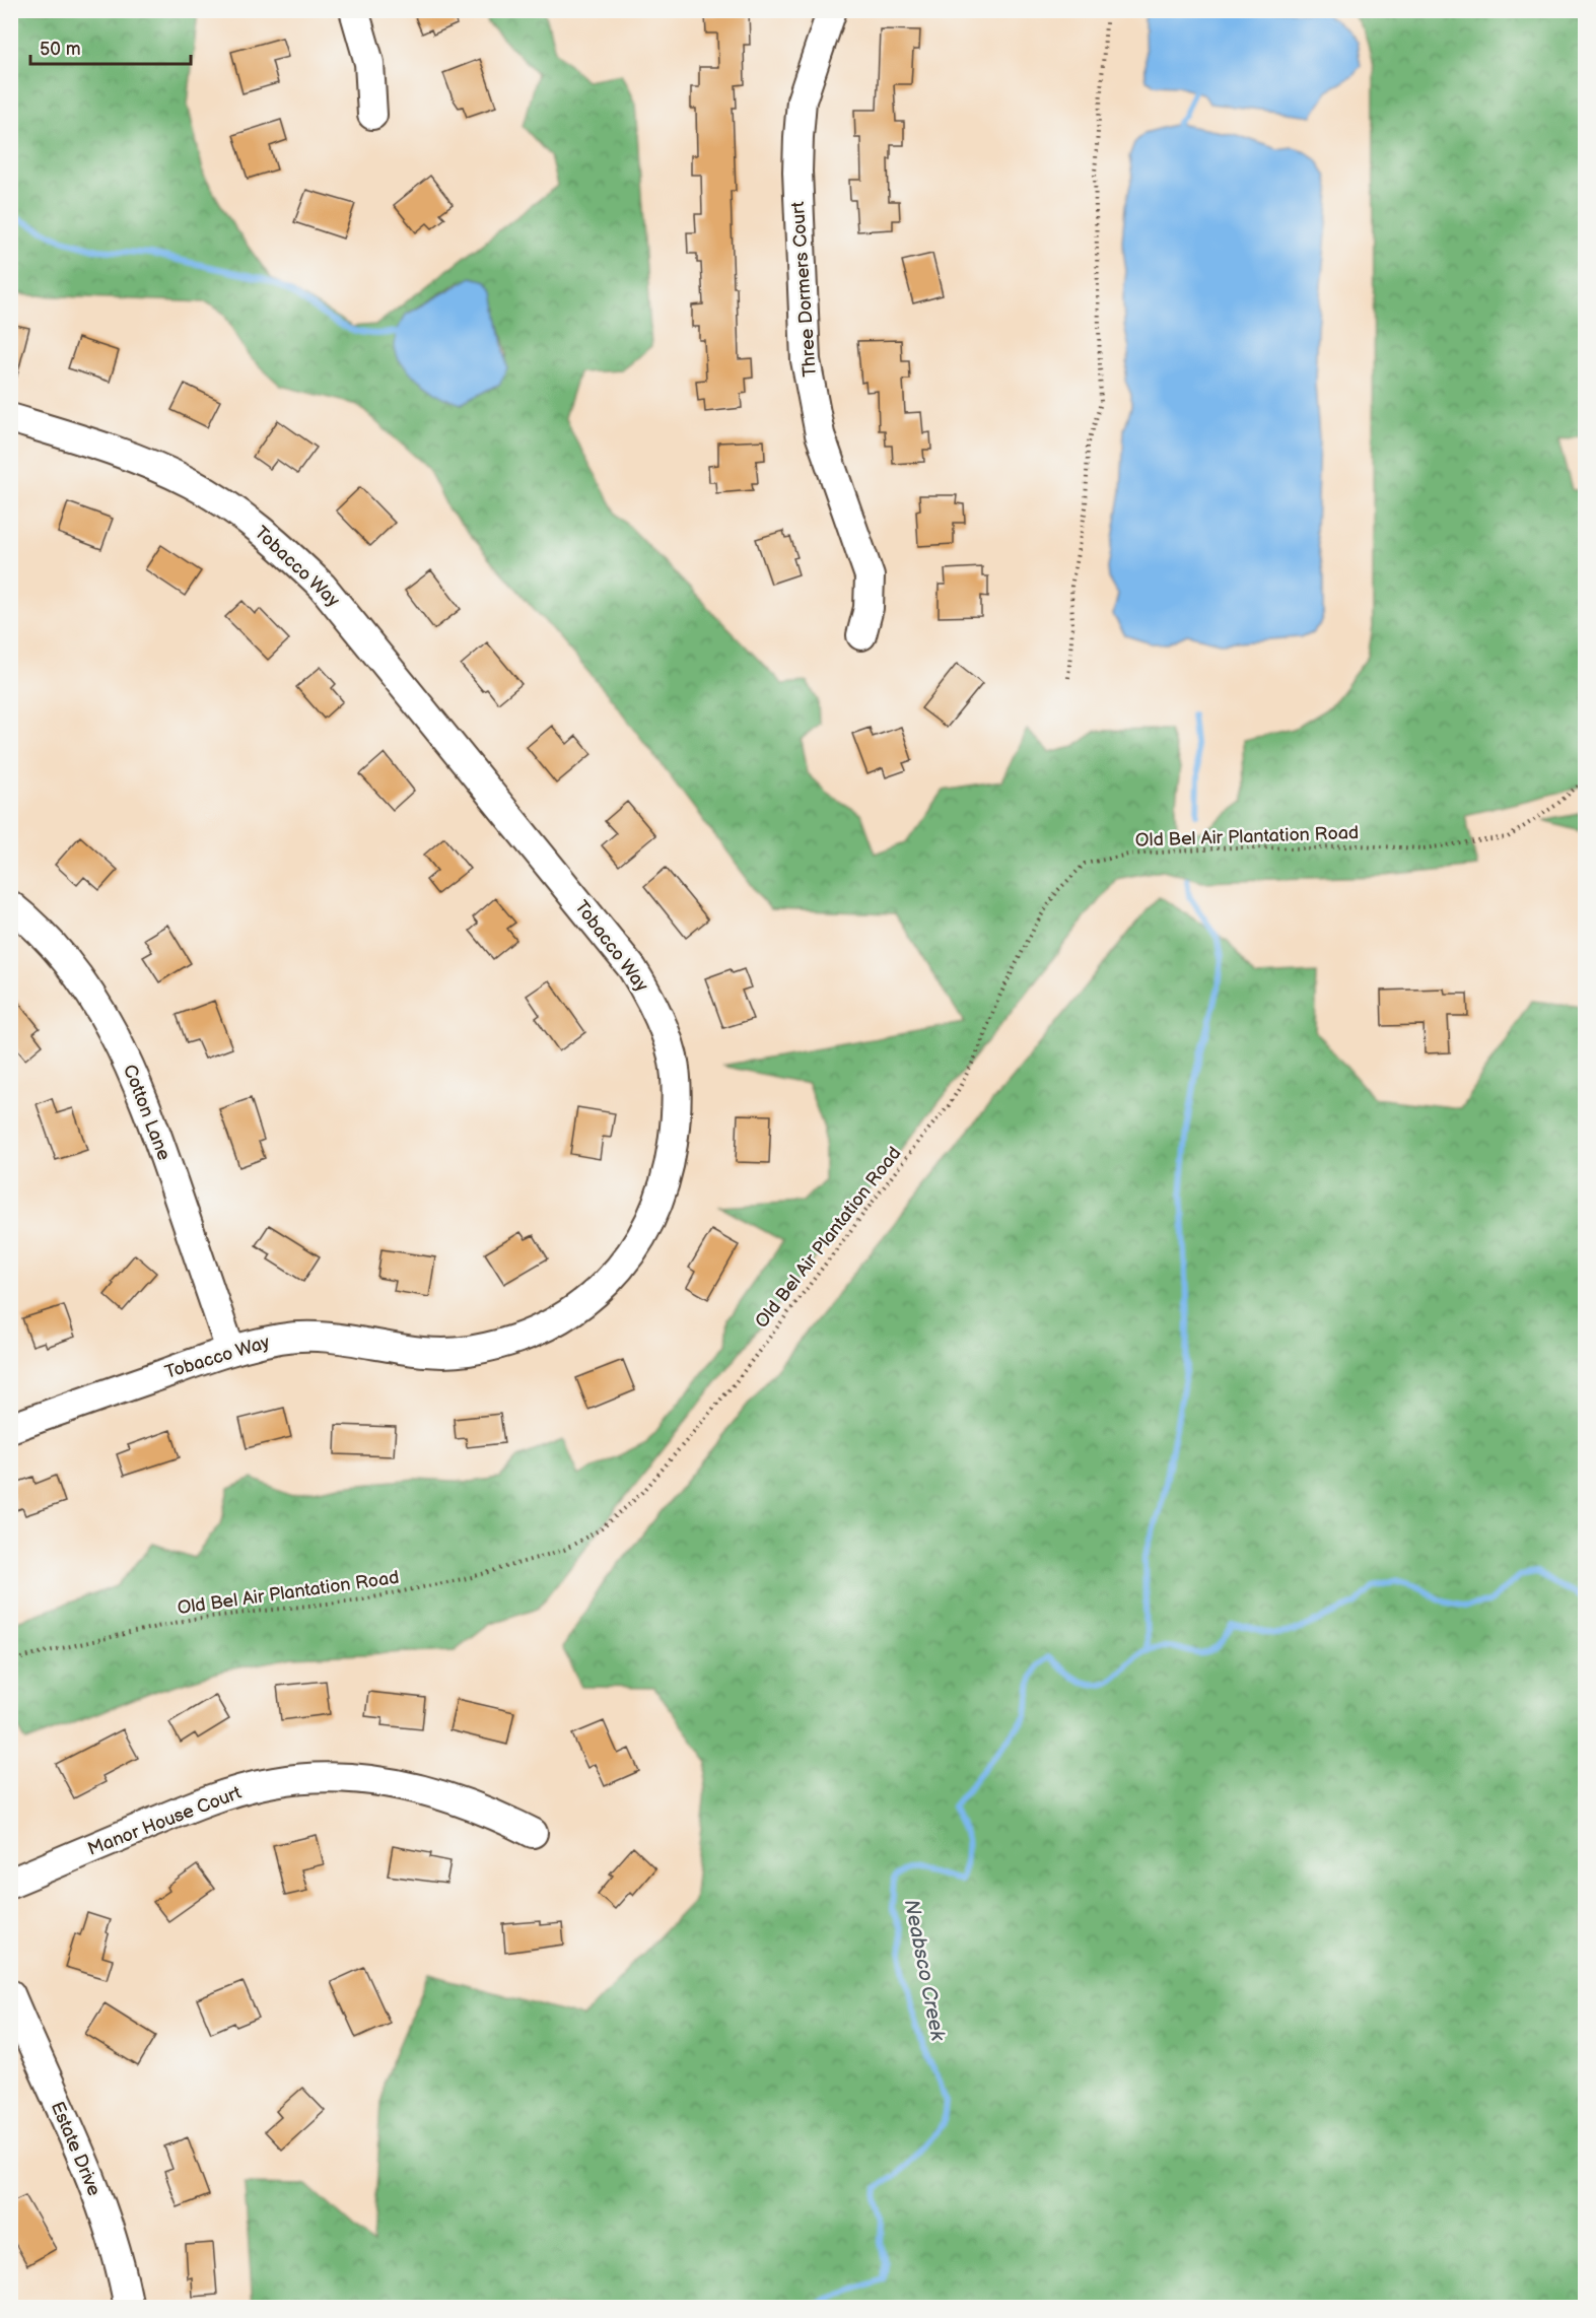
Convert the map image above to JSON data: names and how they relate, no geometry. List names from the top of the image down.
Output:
{
  "streets": {
    "street": [
      "Three Dormers Court",
      "Tobacco Way",
      "Cotton Lane",
      "Manor House Court",
      "Estate Drive"
    ],
    "path": ["Old Bel Air Plantation Road"]
  },
  "crossings": [
    ["Tobacco Way", "Cotton Lane"]
  ],
  "water": ["Neabsco Creek"],
  "scale_bar": "50 m"
}
